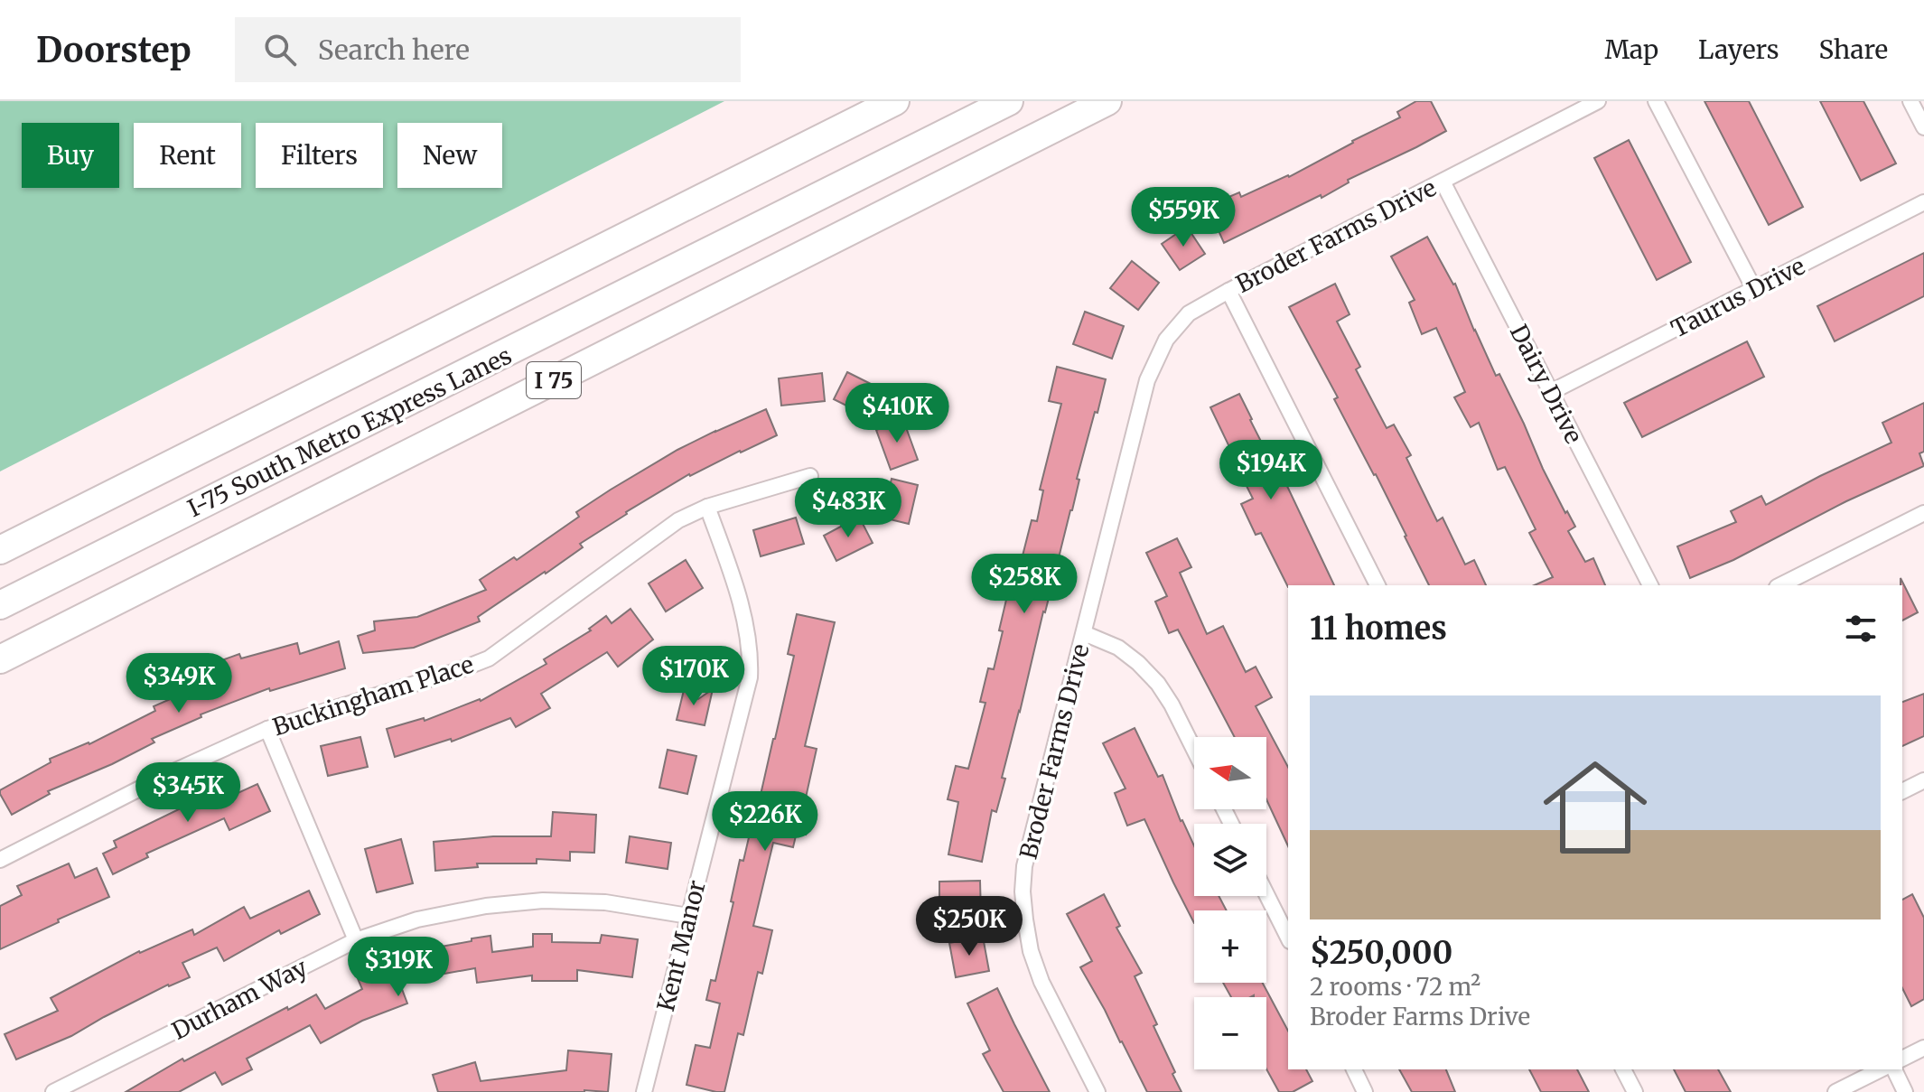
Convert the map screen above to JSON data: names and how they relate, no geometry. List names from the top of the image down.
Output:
{
  "streets": {
    "highway": ["I 75", "I-75 South Metro Express Lanes"],
    "street": [
      "Broder Farms Drive",
      "Taurus Drive",
      "Dairy Drive",
      "Buckingham Place",
      "Kent Manor",
      "Durham Way"
    ]
  },
  "crossings": [
    ["Broder Farms Drive", "Dairy Drive"],
    ["Taurus Drive", "Dairy Drive"],
    ["Buckingham Place", "Kent Manor"],
    ["Kent Manor", "Durham Way"]
  ],
  "north": "left",
  "page": {
    "header": "Doorstep",
    "search": "Search here",
    "nav": ["Map", "Layers", "Share"],
    "chip": [
      "Buy",
      "Rent",
      "Filters",
      "New"
    ],
    "price": [
      "$559K",
      "$410K",
      "$194K",
      "$483K",
      "$258K",
      "$170K",
      "$349K",
      "$345K",
      "$226K",
      "$250K",
      "$319K"
    ],
    "heading": "11 homes",
    "list": [
      {
        "name": "$250,000",
        "note": "2 rooms · 72 m² · Broder Farms Drive"
      }
    ],
    "map_buttons": ["+", "−"]
  }
}
